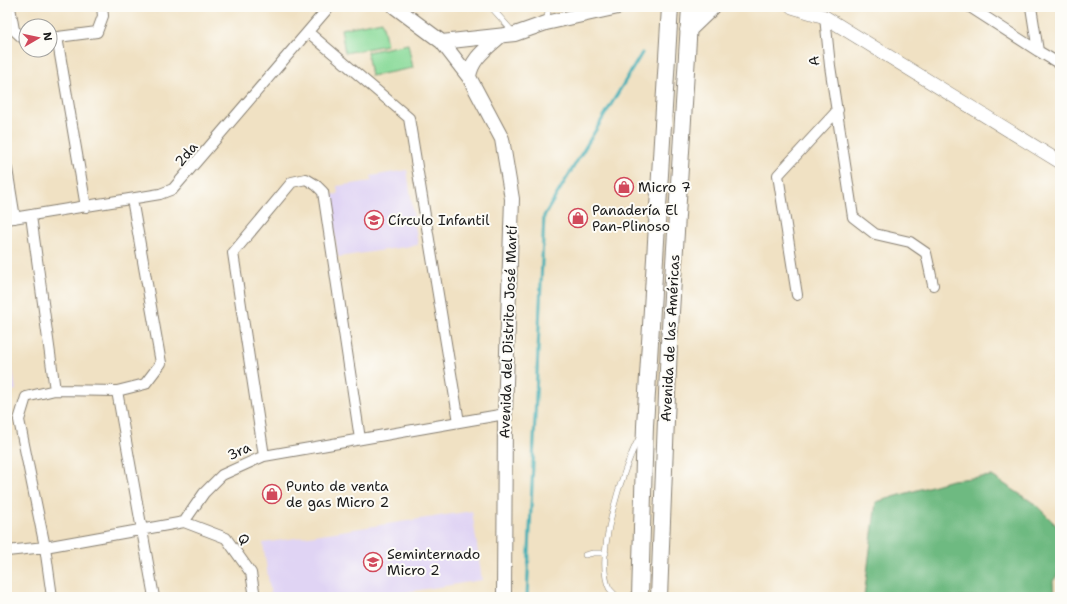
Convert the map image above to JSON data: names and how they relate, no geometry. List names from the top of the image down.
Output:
{
  "streets": {
    "main road": ["Avenida del Distrito José Martí", "Avenida de las Américas"],
    "street": [
      "A",
      "2da",
      "3ra",
      "Q"
    ]
  },
  "crossings": [
    ["Avenida del Distrito José Martí", "3ra"],
    ["3ra", "Q"]
  ],
  "places": {
    "shop": ["Micro 7", "Panadería El Pan-Plinoso", "Punto de venta de gas Micro 2"],
    "school or university": ["Círculo Infantil", "Seminternado Micro 2"]
  },
  "north": "right"
}
